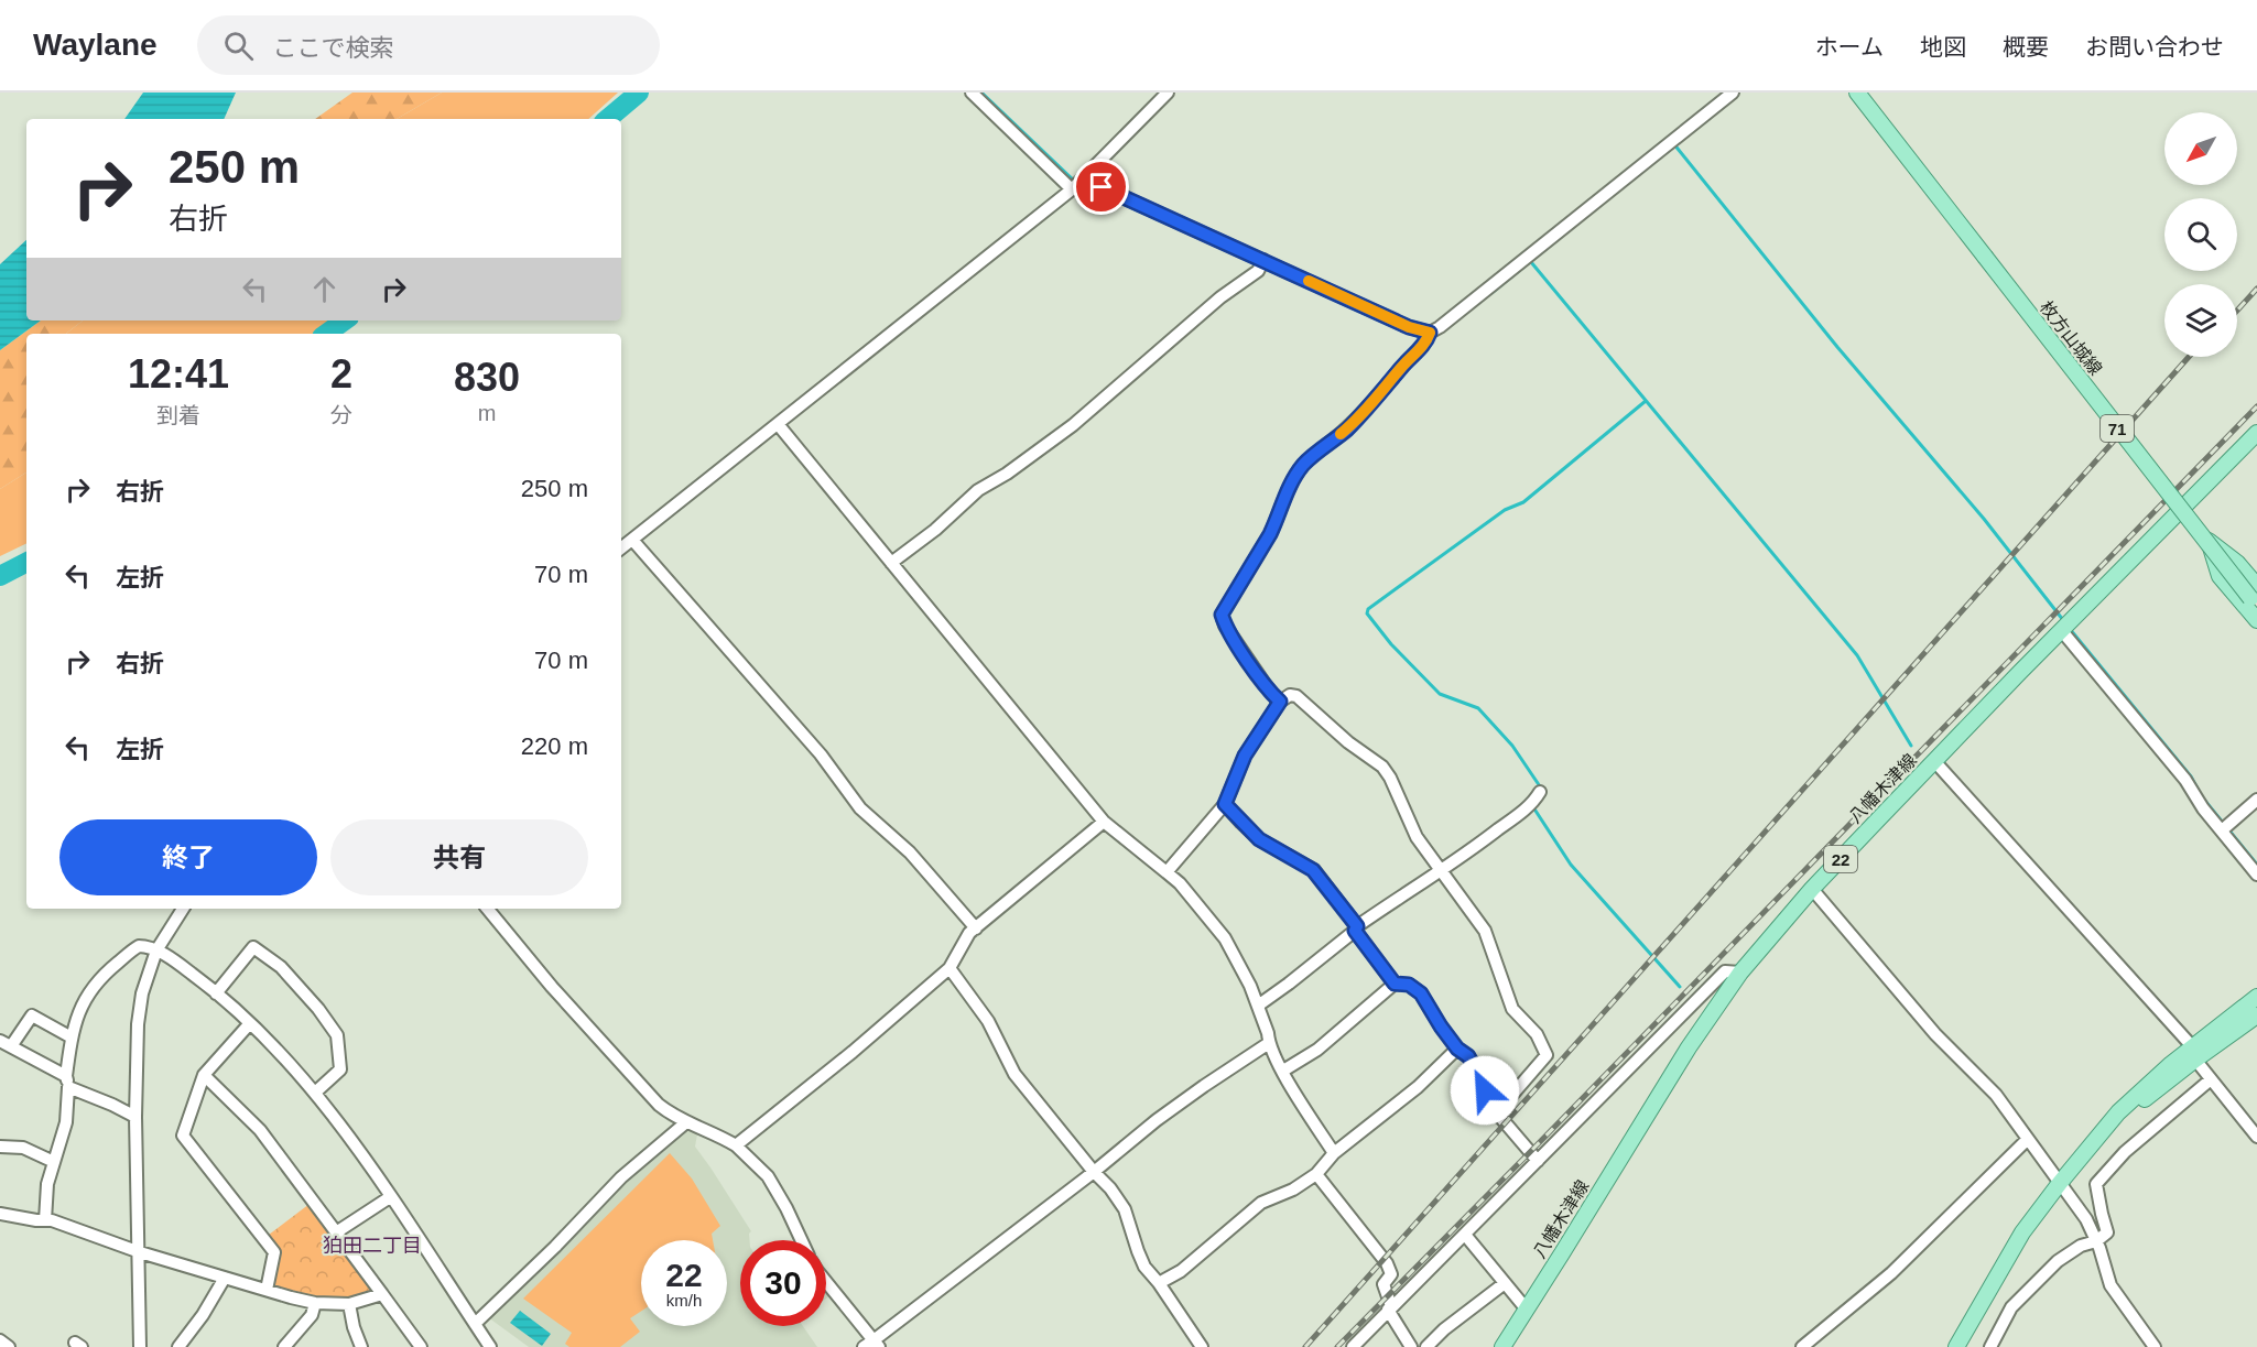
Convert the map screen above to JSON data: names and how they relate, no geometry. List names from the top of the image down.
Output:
{
  "streets": {
    "main road": [
      "枚方山城線",
      "71",
      "八幡木津線",
      "22"
    ]
  },
  "crossings": [
    ["枚方山城線", "71"],
    ["71", "八幡木津線"]
  ],
  "districts": ["狛田二丁目"],
  "north": "bottom left",
  "page": {
    "header": "Waylane",
    "search": "ここで検索",
    "nav": [
      "ホーム",
      "地図",
      "概要",
      "お問い合わせ"
    ],
    "turn": ["250 m", "右折"],
    "eta": [
      "12:41",
      "到着",
      "2",
      "分",
      "830",
      "m"
    ],
    "list": [
      {
        "name": "右折",
        "value": "250 m"
      },
      {
        "name": "左折",
        "value": "70 m"
      },
      {
        "name": "右折",
        "value": "70 m"
      },
      {
        "name": "左折",
        "value": "220 m"
      }
    ],
    "buttons": ["終了", "共有"],
    "speed": "22 km/h",
    "limit": "30"
  }
}
